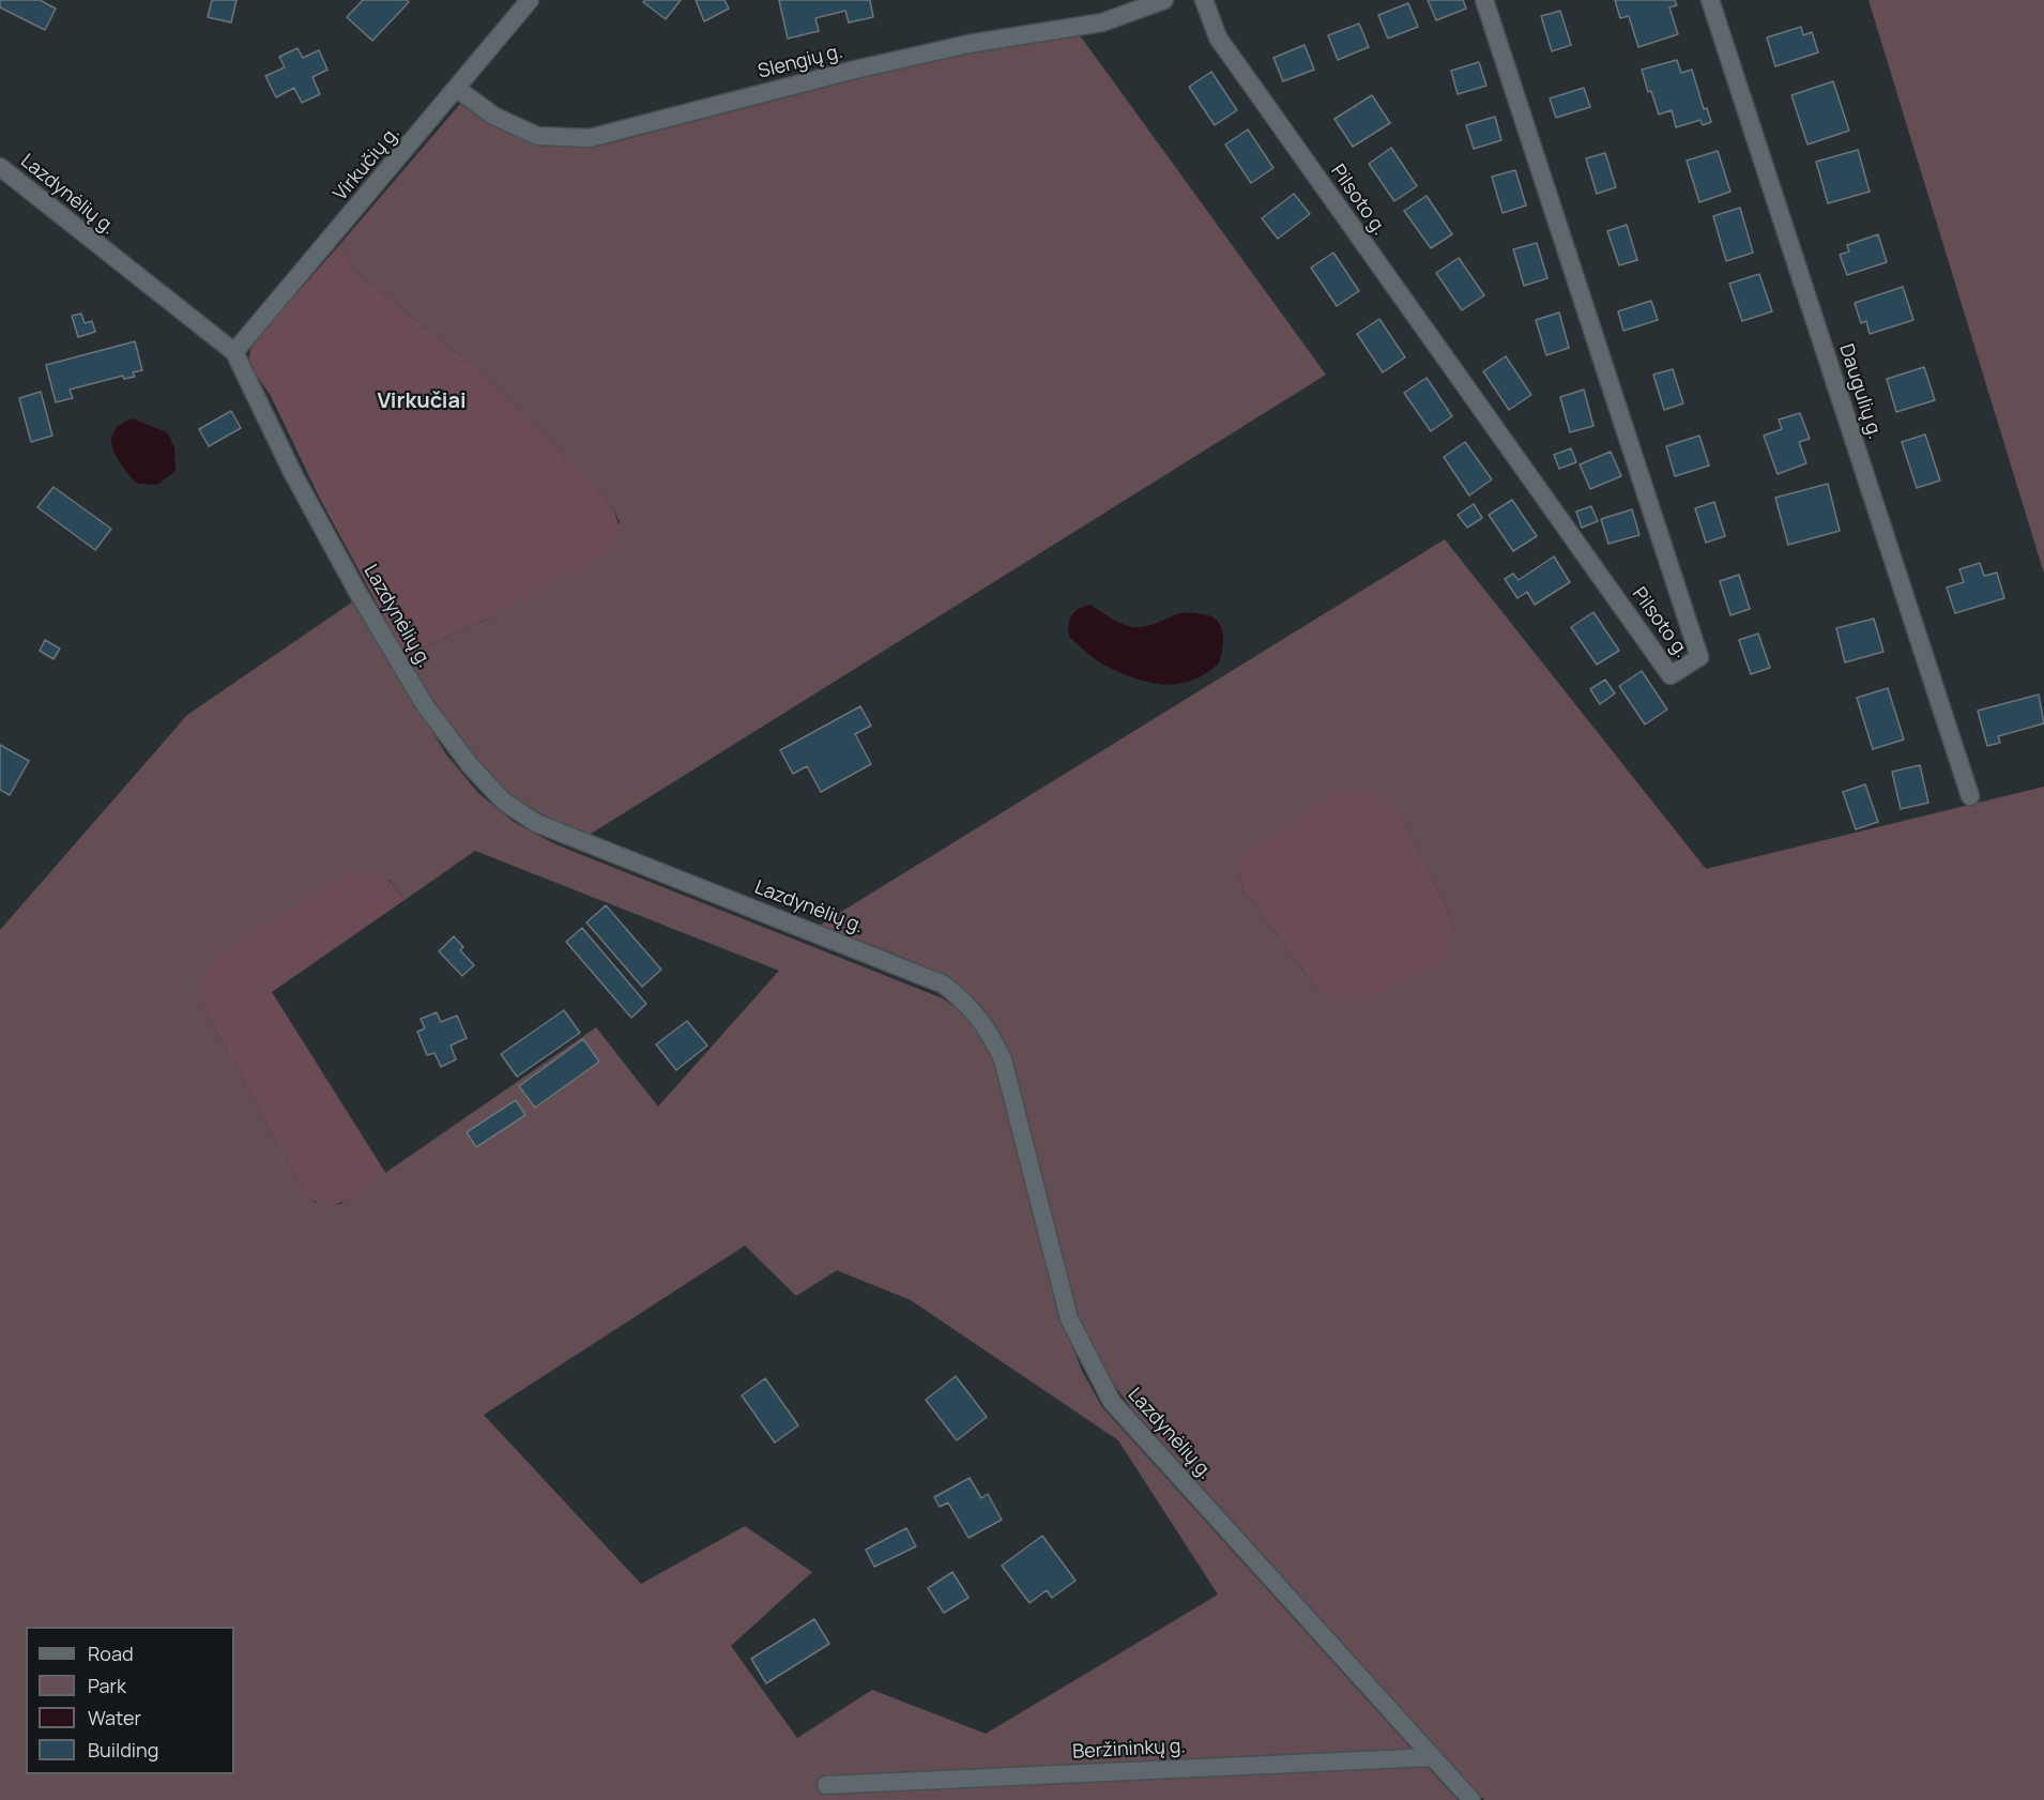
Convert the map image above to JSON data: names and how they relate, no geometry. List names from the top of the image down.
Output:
{
  "streets": {
    "street": [
      "Slengių g.",
      "Virkučių g.",
      "Lazdynėlių g.",
      "Pilsoto g.",
      "Daugulių g.",
      "Beržininkų g."
    ]
  },
  "crossings": [
    ["Slengių g.", "Virkučių g."],
    ["Virkučių g.", "Lazdynėlių g."],
    ["Lazdynėlių g.", "Beržininkų g."]
  ],
  "districts": ["Virkučiai"],
  "legend": [
    "Road",
    "Park",
    "Water",
    "Building"
  ]
}
